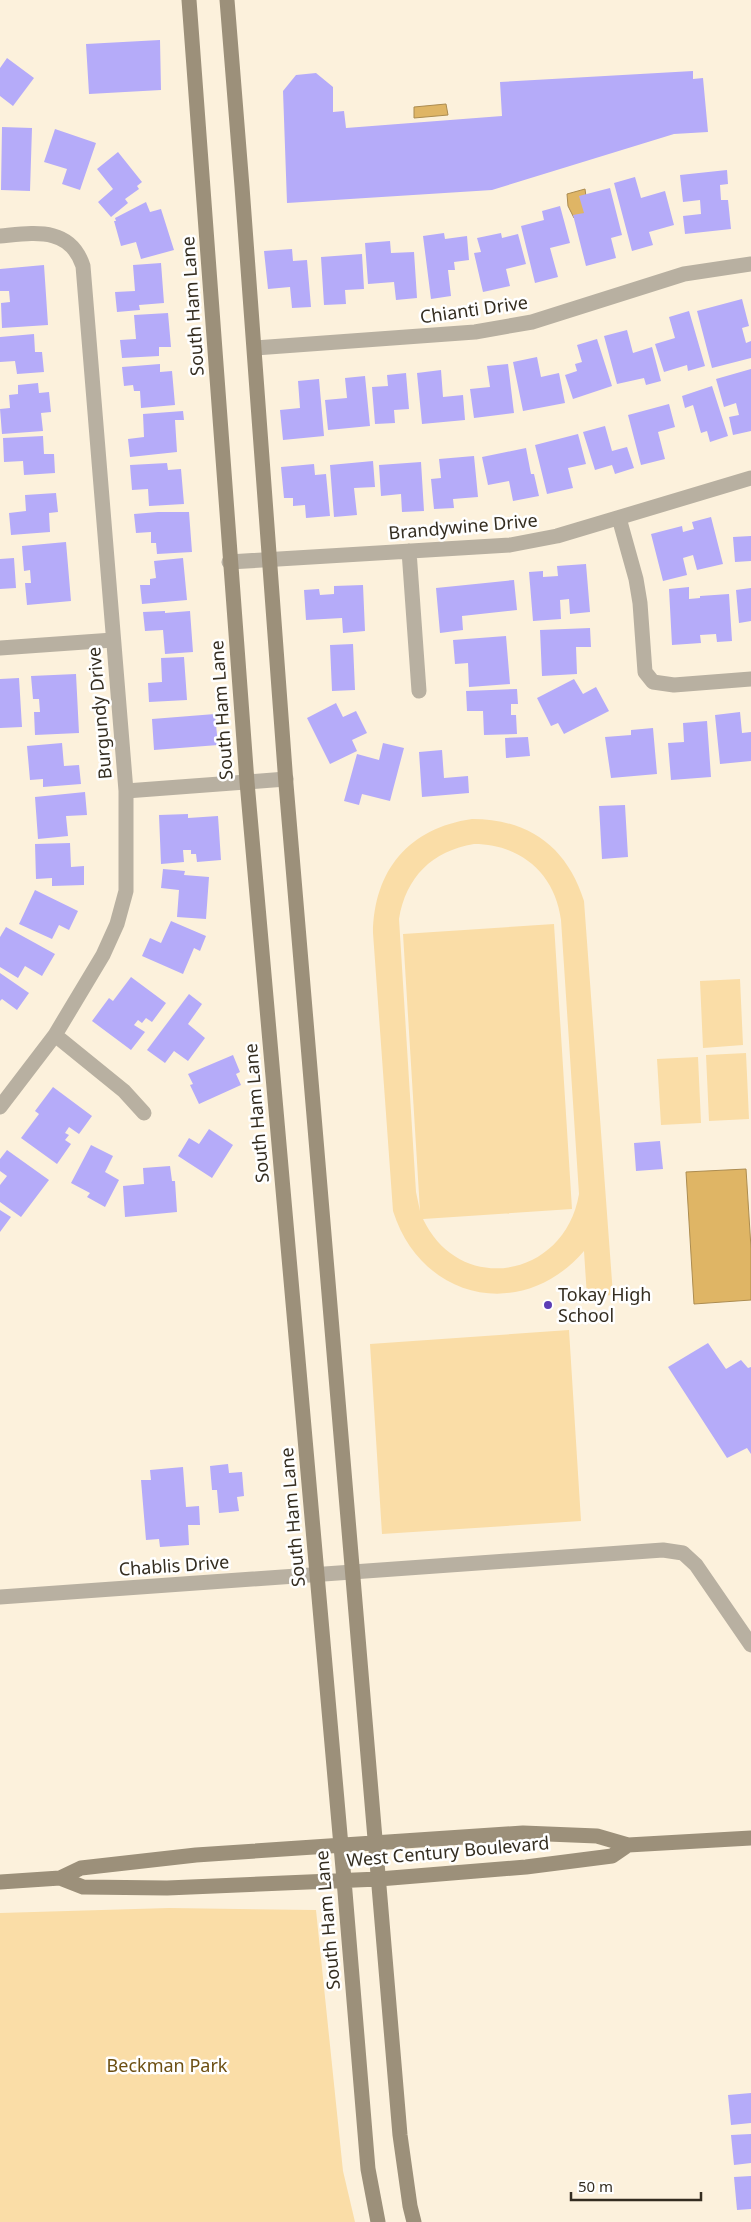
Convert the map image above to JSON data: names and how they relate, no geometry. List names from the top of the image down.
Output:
{
  "streets": {
    "main road": ["South Ham Lane", "West Century Boulevard"],
    "street": [
      "Chianti Drive",
      "Brandywine Drive",
      "Burgundy Drive",
      "Chablis Drive"
    ]
  },
  "crossings": [
    ["South Ham Lane", "Brandywine Drive"],
    ["South Ham Lane", "Chablis Drive"],
    ["South Ham Lane", "West Century Boulevard"]
  ],
  "parks": ["Beckman Park"],
  "places": ["Tokay High School"],
  "scale_bar": "50 m"
}
